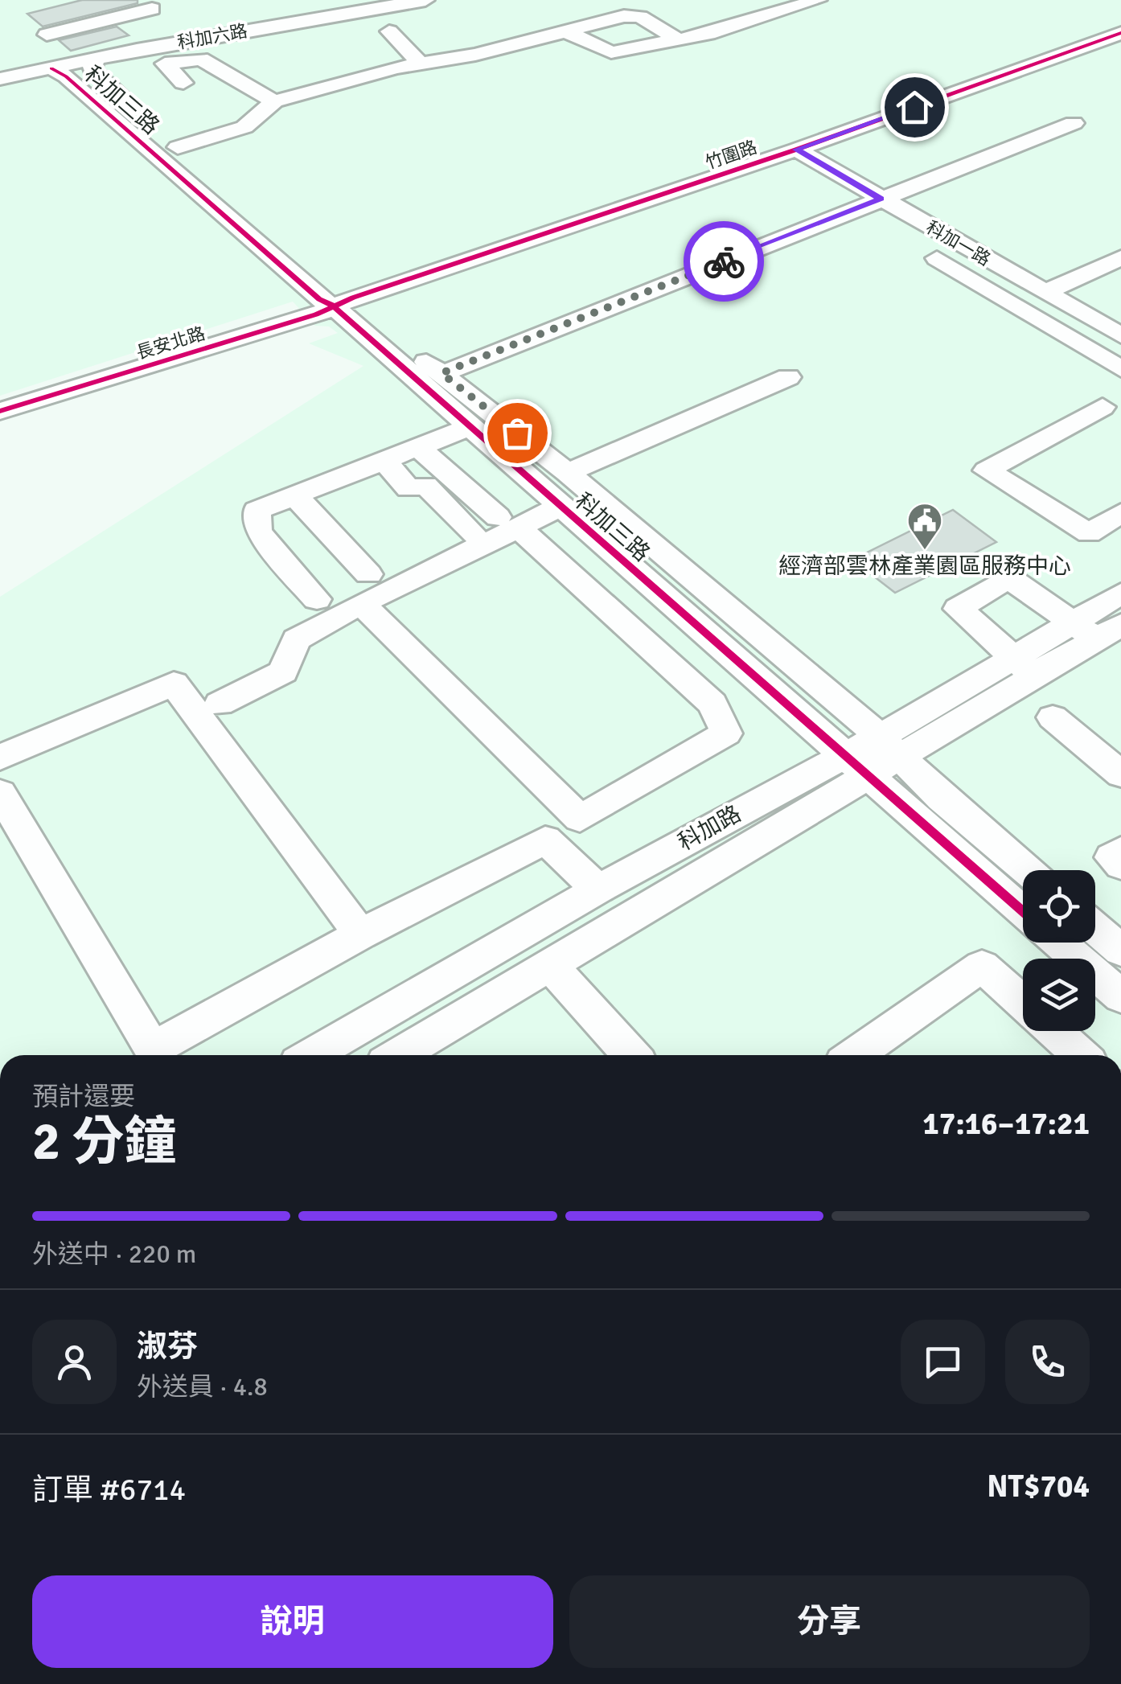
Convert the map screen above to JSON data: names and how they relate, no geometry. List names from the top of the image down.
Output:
{
  "streets": {
    "street": [
      "科加六路",
      "科加三路",
      "竹圍路",
      "科加一路",
      "長安北路",
      "科加路"
    ]
  },
  "crossings": [
    ["科加六路", "科加三路"],
    ["科加三路", "竹圍路"],
    ["科加三路", "長安北路"],
    ["科加三路", "科加路"],
    ["竹圍路", "科加一路"],
    ["竹圍路", "長安北路"]
  ],
  "places": {
    "public building": ["經濟部雲林產業園區服務中心"]
  },
  "page": {
    "heading": ["2 分鐘", "預計還要", "17:16–17:21"],
    "panel": [
      "淑芬",
      "外送員 · 4.8",
      "訂單 #6714",
      "NT$704"
    ],
    "bar": "外送中 · 220 m",
    "buttons": ["說明", "分享"]
  }
}
